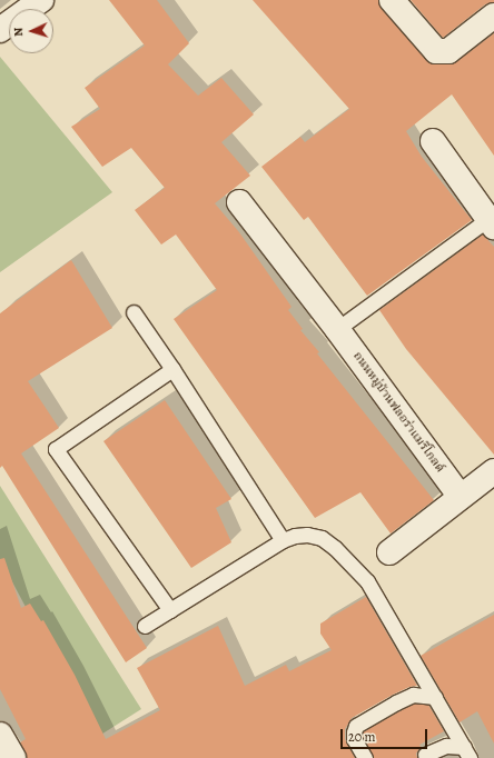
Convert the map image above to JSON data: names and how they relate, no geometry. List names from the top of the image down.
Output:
{
  "streets": {
    "street": ["ถนนหมู่บ้านฟลอร่าแมรีโกลด์"]
  },
  "scale_bar": "20 m",
  "north": "left"
}
